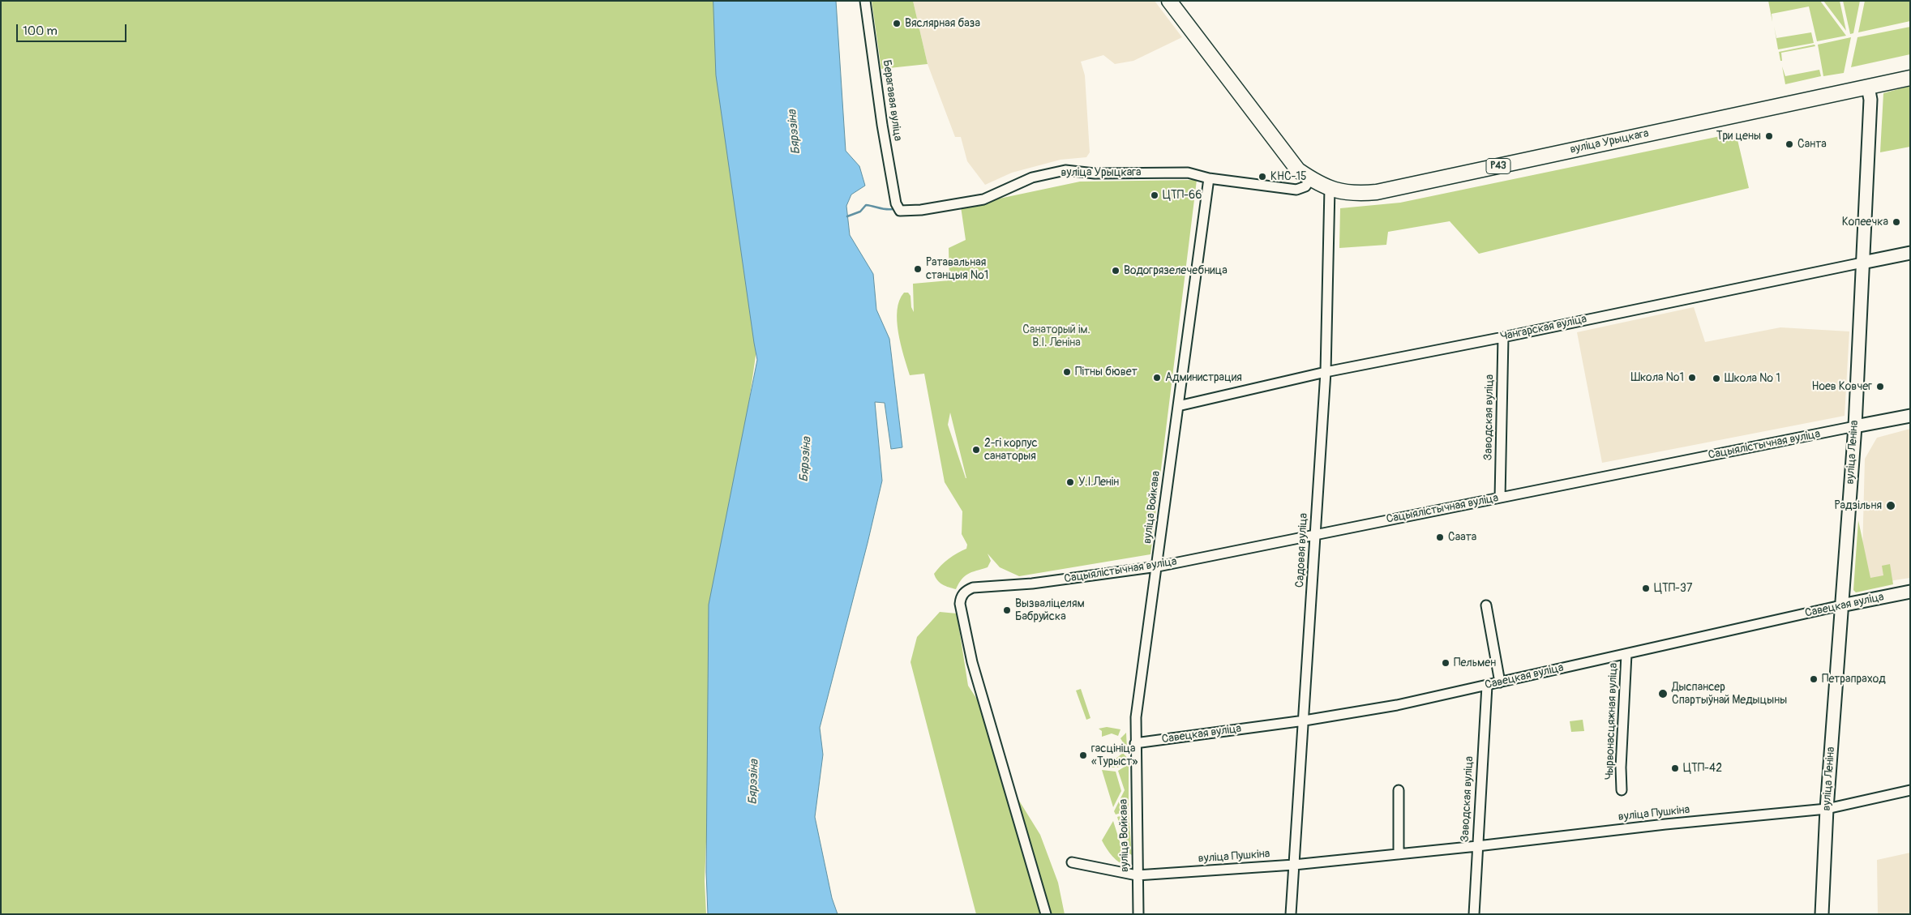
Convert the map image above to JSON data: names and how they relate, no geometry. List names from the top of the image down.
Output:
{
  "streets": {
    "main road": [
      "вуліца Урыцкага",
      "Р43",
      "Чангарская вуліца",
      "Сацыялістычная вуліца",
      "вуліца Леніна",
      "Савецкая вуліца"
    ],
    "street": [
      "Берагавая вуліца",
      "Заводская вуліца",
      "вуліца Войкава",
      "Садовая вуліца",
      "Чырвонасцяжная вуліца",
      "вуліца Пушкіна"
    ]
  },
  "crossings": [
    ["Берагавая вуліца", "вуліца Урыцкага"],
    ["вуліца Урыцкага", "вуліца Леніна"],
    ["вуліца Урыцкага", "вуліца Войкава"],
    ["вуліца Урыцкага", "Садовая вуліца"],
    ["Чангарская вуліца", "Заводская вуліца"],
    ["Чангарская вуліца", "вуліца Леніна"],
    ["Чангарская вуліца", "вуліца Войкава"],
    ["Чангарская вуліца", "Садовая вуліца"],
    ["Заводская вуліца", "Сацыялістычная вуліца"],
    ["Заводская вуліца", "Савецкая вуліца"],
    ["Заводская вуліца", "вуліца Пушкіна"],
    ["Сацыялістычная вуліца", "вуліца Леніна"],
    ["Сацыялістычная вуліца", "вуліца Войкава"],
    ["Сацыялістычная вуліца", "Садовая вуліца"],
    ["вуліца Леніна", "Савецкая вуліца"],
    ["вуліца Леніна", "вуліца Пушкіна"],
    ["вуліца Войкава", "Савецкая вуліца"],
    ["вуліца Войкава", "вуліца Пушкіна"],
    ["Садовая вуліца", "Савецкая вуліца"],
    ["Садовая вуліца", "вуліца Пушкіна"],
    ["Савецкая вуліца", "Чырвонасцяжная вуліца"]
  ],
  "water": ["Бярэзіна"],
  "parks": ["Санаторый ім. В.І. Леніна"],
  "places": [
    "Вяслярная база",
    "Три цены",
    "Санта",
    "КНС-15",
    "ЦТП-66",
    "Копеечка",
    "Ратавальная станцыя №1",
    "Водогрязелечебница",
    "Пітны бювет",
    "Администрация",
    "Школа №1",
    "Школа № 1",
    "Ноев Ковчег",
    "2-гі корпус санаторыя",
    "У.І.Ленін",
    "Радзільня",
    "Саата",
    "ЦТП-37",
    "Вызваліцелям Бабруйска",
    "Пельмен",
    "Петрапраход",
    "Дыспансер Спартыўнай Медыцыны",
    "гасцініца «Турыст»",
    "ЦТП-42"
  ],
  "scale_bar": "100 m"
}
